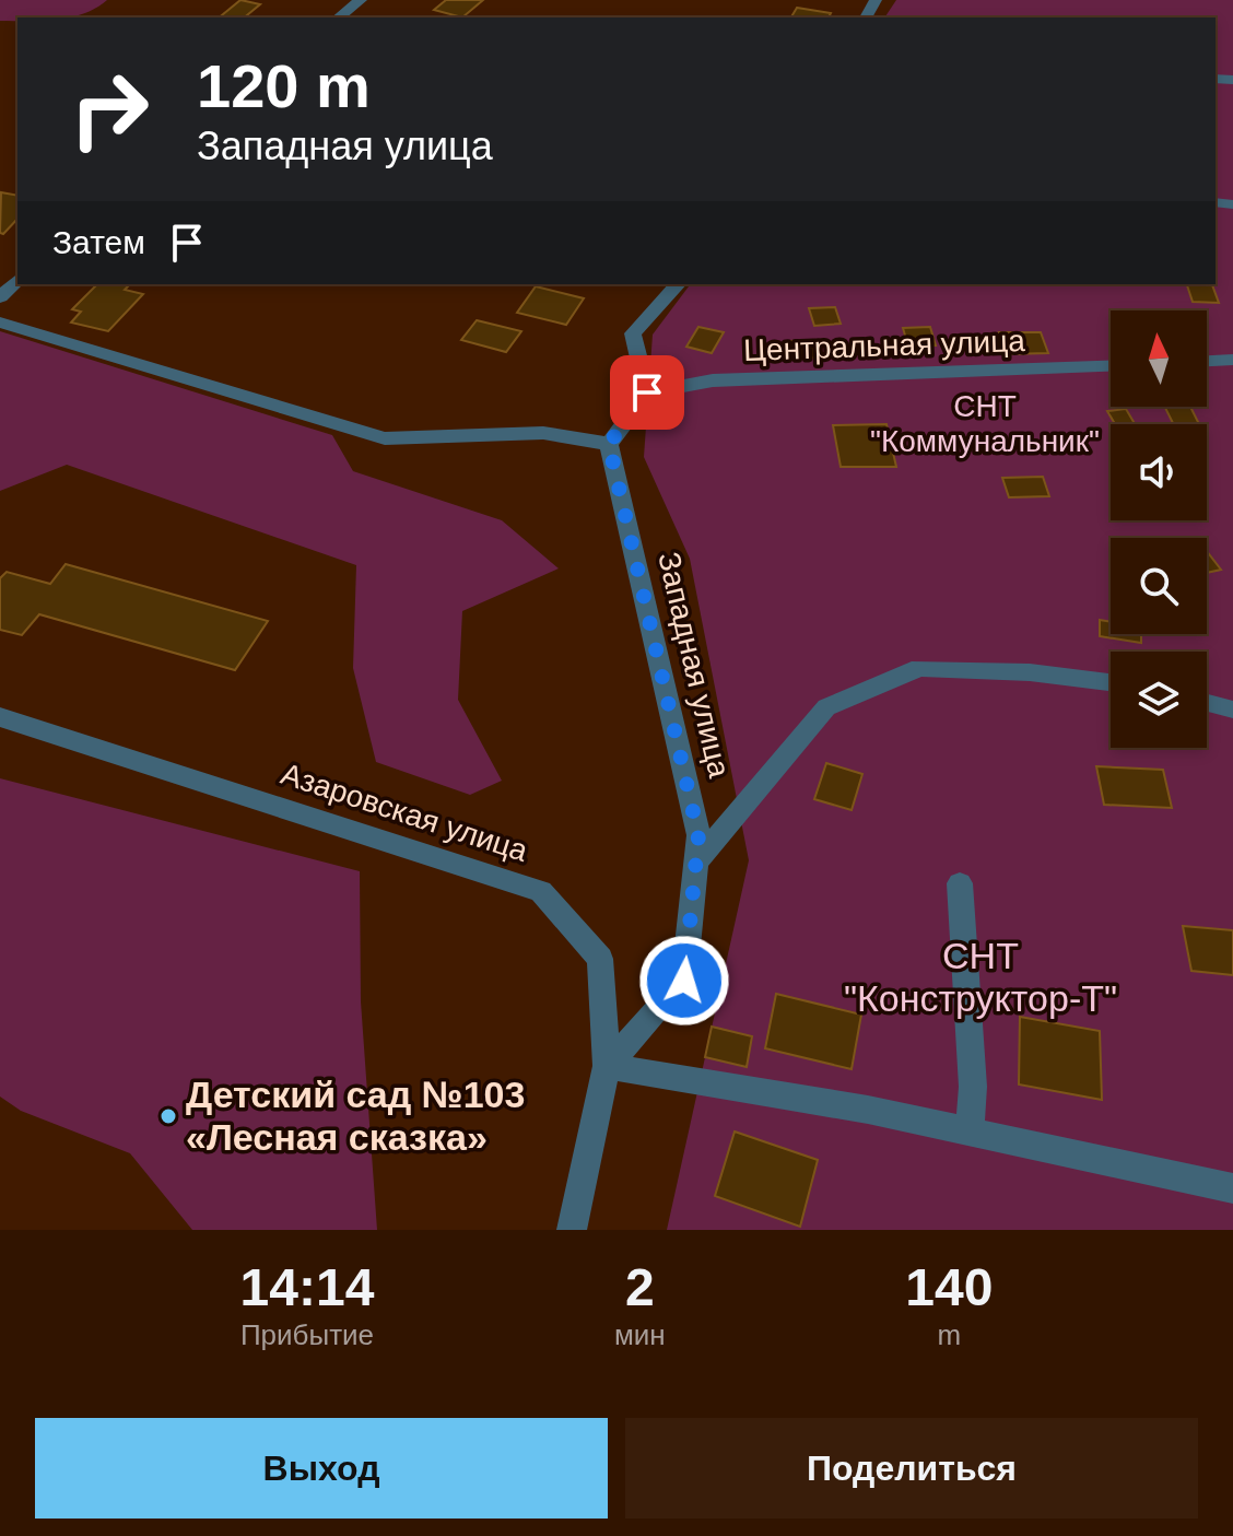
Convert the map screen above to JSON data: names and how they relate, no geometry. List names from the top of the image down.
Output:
{
  "streets": {
    "street": ["Центральная улица", "Западная улица", "Азаровская улица"]
  },
  "crossings": [
    ["Западная улица", "Азаровская улица"]
  ],
  "parks": ["СНТ \"Коммунальник\"", "СНТ \"Конструктор-Т\""],
  "places": ["Детский сад №103 «Лесная сказка»"],
  "north": "top",
  "page": {
    "turn": ["120 m", "Западная улица"],
    "then": "Затем",
    "eta": [
      "14:14",
      "Прибытие",
      "2",
      "мин",
      "140",
      "m"
    ],
    "buttons": ["Выход", "Поделиться"]
  }
}
